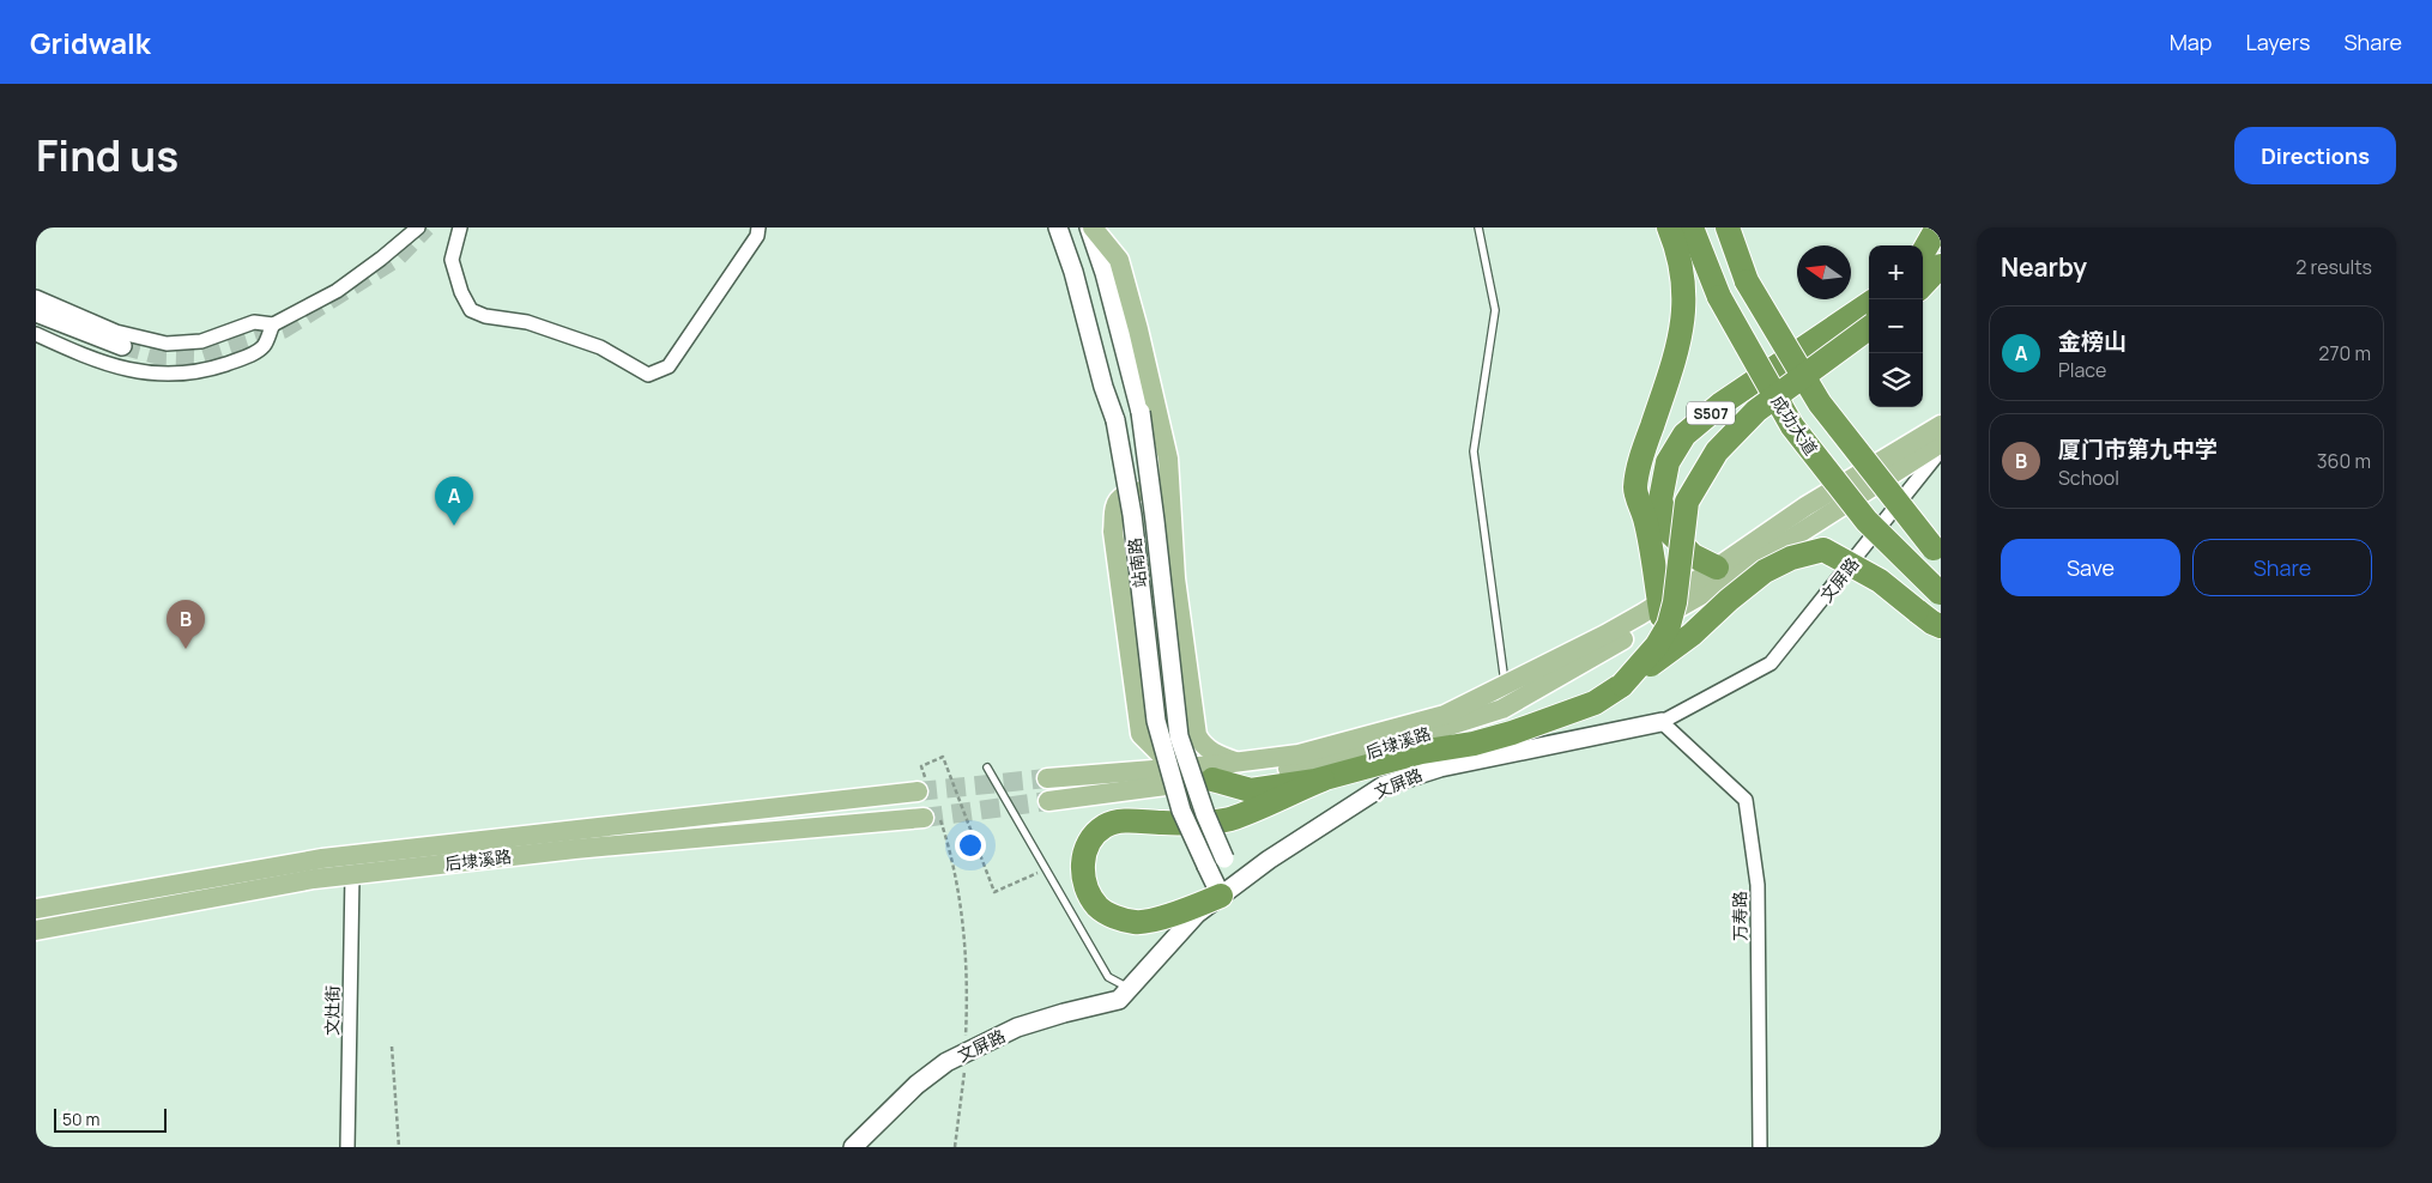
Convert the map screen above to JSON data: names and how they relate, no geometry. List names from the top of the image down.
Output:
{
  "streets": {
    "highway": ["S507", "成功大道"],
    "main road": ["站南路", "文屏路", "后埭溪路"],
    "street": ["万寿路", "文灶街"]
  },
  "crossings": [
    ["站南路", "文屏路"],
    ["文屏路", "万寿路"],
    ["后埭溪路", "文灶街"]
  ],
  "scale_bar": "50 m",
  "north": "left",
  "page": {
    "header": "Gridwalk",
    "nav": ["Map", "Layers", "Share"],
    "title": "Find us",
    "buttons": [
      "Directions",
      ["Save", "Share"]
    ],
    "heading": ["Nearby", "2 results"],
    "map_buttons": ["+", "−"],
    "list": [
      {
        "mark": "A",
        "name": "金榜山",
        "note": "Place",
        "value": "270 m"
      },
      {
        "mark": "B",
        "name": "厦门市第九中学",
        "note": "School",
        "value": "360 m"
      }
    ],
    "pins": ["A", "B"],
    "scale": "50 m"
  }
}
